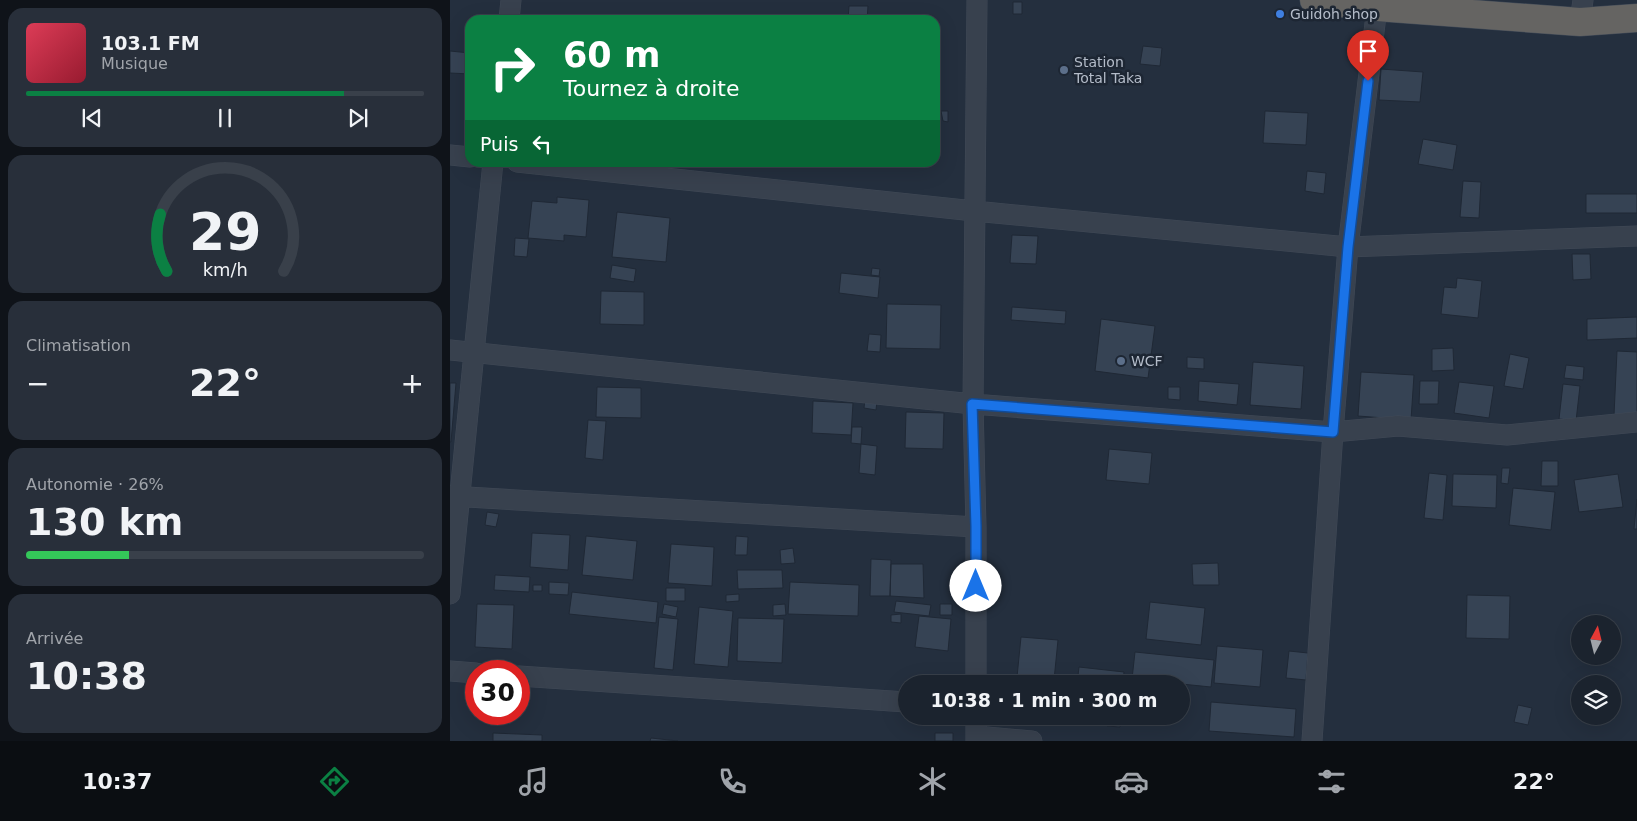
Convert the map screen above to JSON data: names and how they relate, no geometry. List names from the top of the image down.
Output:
{
  "places": ["Guidoh shop", "Station Total Taka", "WCF"],
  "north": "top",
  "page": {
    "turn": ["60 m", "Tournez à droite"],
    "song": ["103.1 FM", "Musique"],
    "then": "Puis",
    "tile": [
      "Climatisation",
      ["Autonomie · 26%", "130 km"],
      ["Arrivée", "10:38"]
    ],
    "heat": ["−", "22°", "+"],
    "limit": "30",
    "trip": "10:38 · 1 min · 300 m",
    "tabs": ["10:37", "22°"],
    "gauge": ["29", "km/h"]
  }
}
